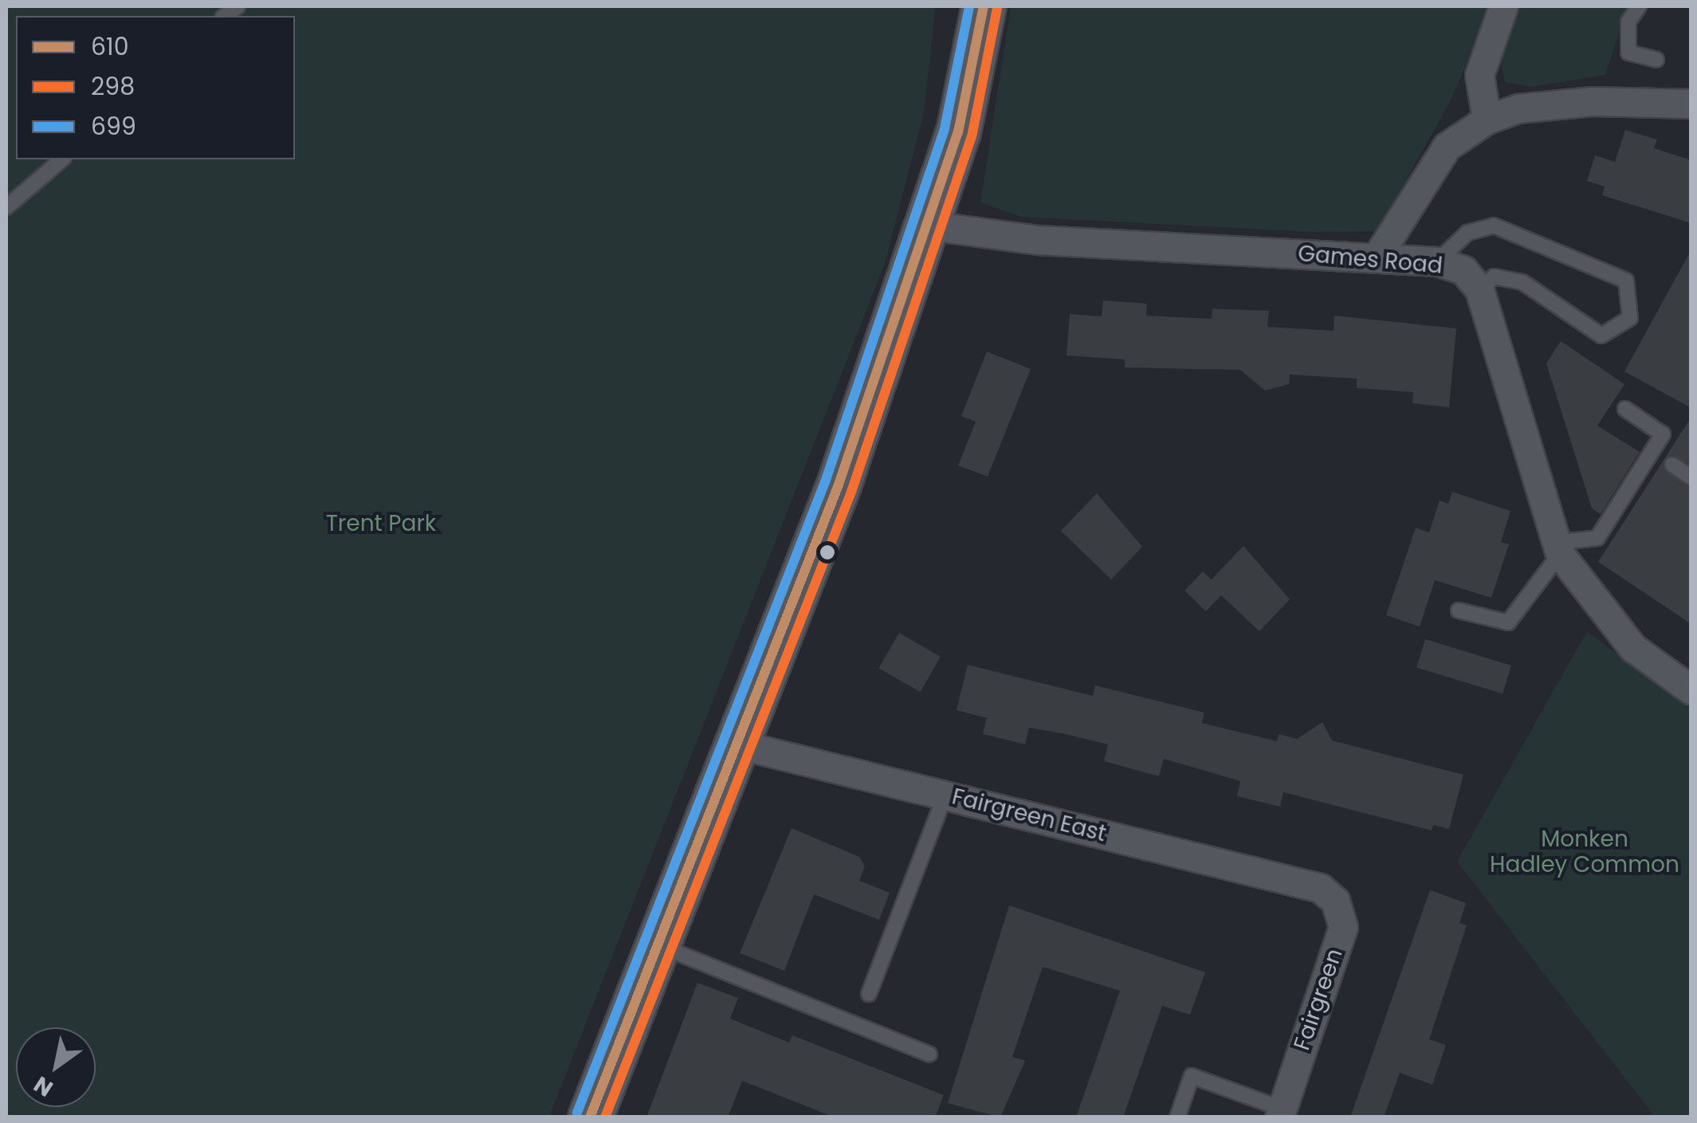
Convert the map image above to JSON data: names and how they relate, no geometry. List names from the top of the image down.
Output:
{
  "streets": {
    "street": ["Games Road", "Fairgreen East", "Fairgreen"]
  },
  "crossings": [
    ["Fairgreen East", "Fairgreen"]
  ],
  "parks": ["Trent Park", "Monken Hadley Common"],
  "lines": ["transit line 610", "transit line 699", "transit line 298"],
  "legend": ["610", "298", "699"],
  "north": "bottom left"
}
